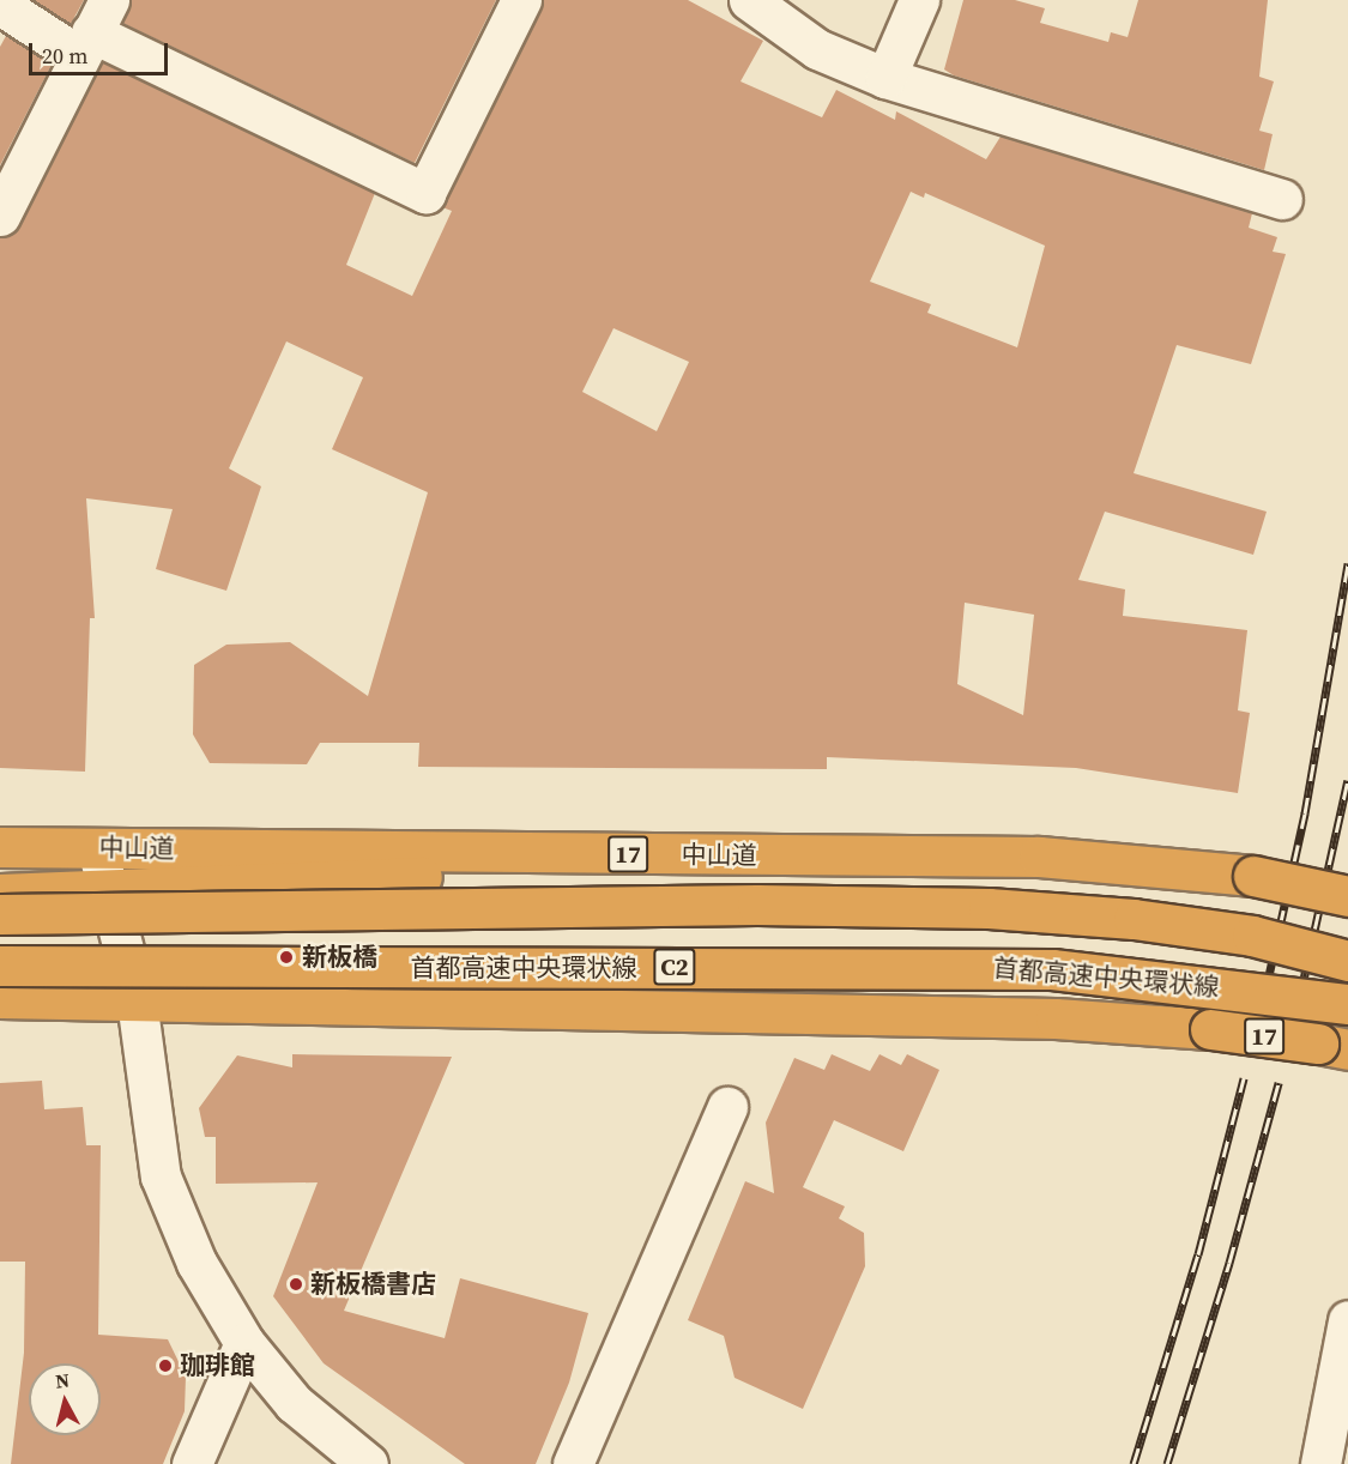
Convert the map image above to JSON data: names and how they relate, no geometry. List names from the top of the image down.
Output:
{
  "streets": {
    "highway": [
      "中山道",
      "17",
      "C2",
      "首都高速中央環状線"
    ]
  },
  "places": ["新板橋", "新板橋書店", "珈琲館"],
  "scale_bar": "20 m",
  "north": "top"
}
